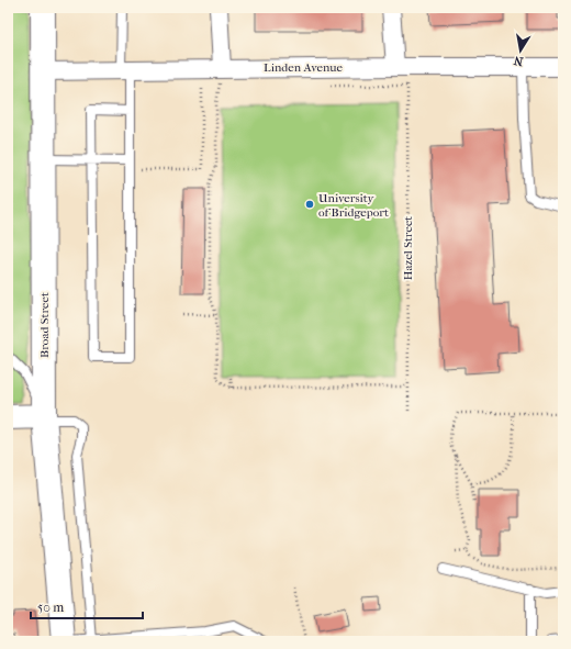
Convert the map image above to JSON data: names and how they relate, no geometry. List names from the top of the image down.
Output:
{
  "streets": {
    "street": ["Linden Avenue", "Broad Street"],
    "path": ["Hazel Street"]
  },
  "crossings": [
    ["Linden Avenue", "Broad Street"]
  ],
  "places": ["University of Bridgeport"],
  "scale_bar": "50 m",
  "north": "bottom"
}
